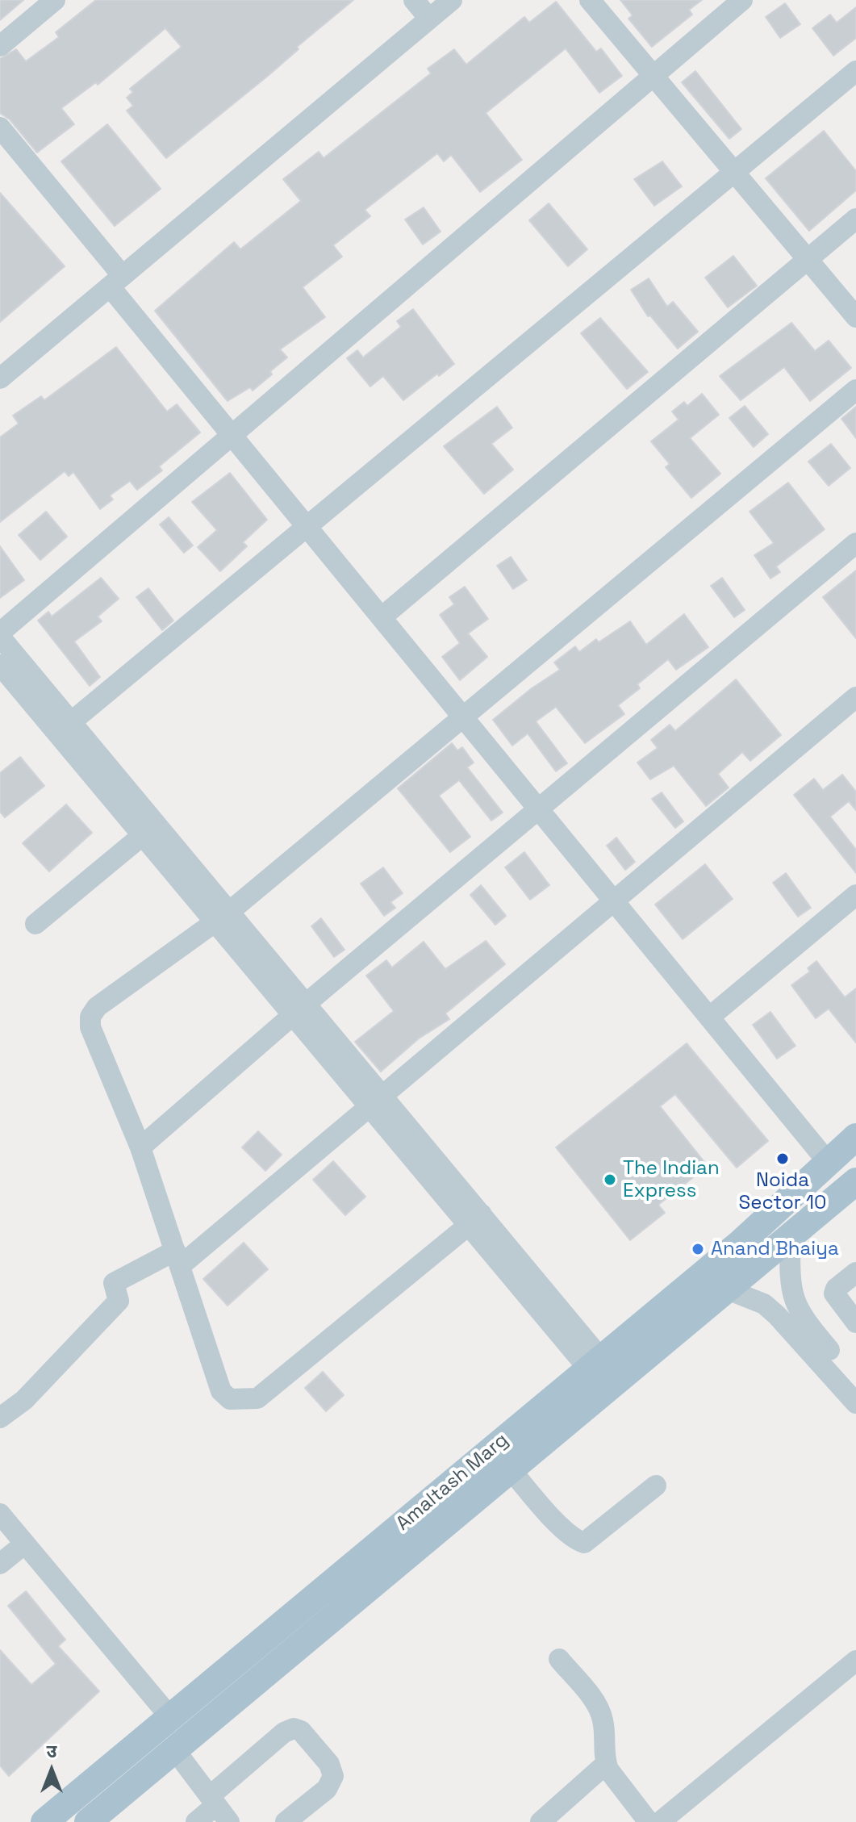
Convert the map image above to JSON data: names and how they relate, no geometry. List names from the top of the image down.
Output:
{
  "streets": {
    "main road": ["Amaltash Marg"]
  },
  "places": ["Noida Sector 10", "The Indian Express", "Anand Bhaiya"],
  "north": "top"
}
